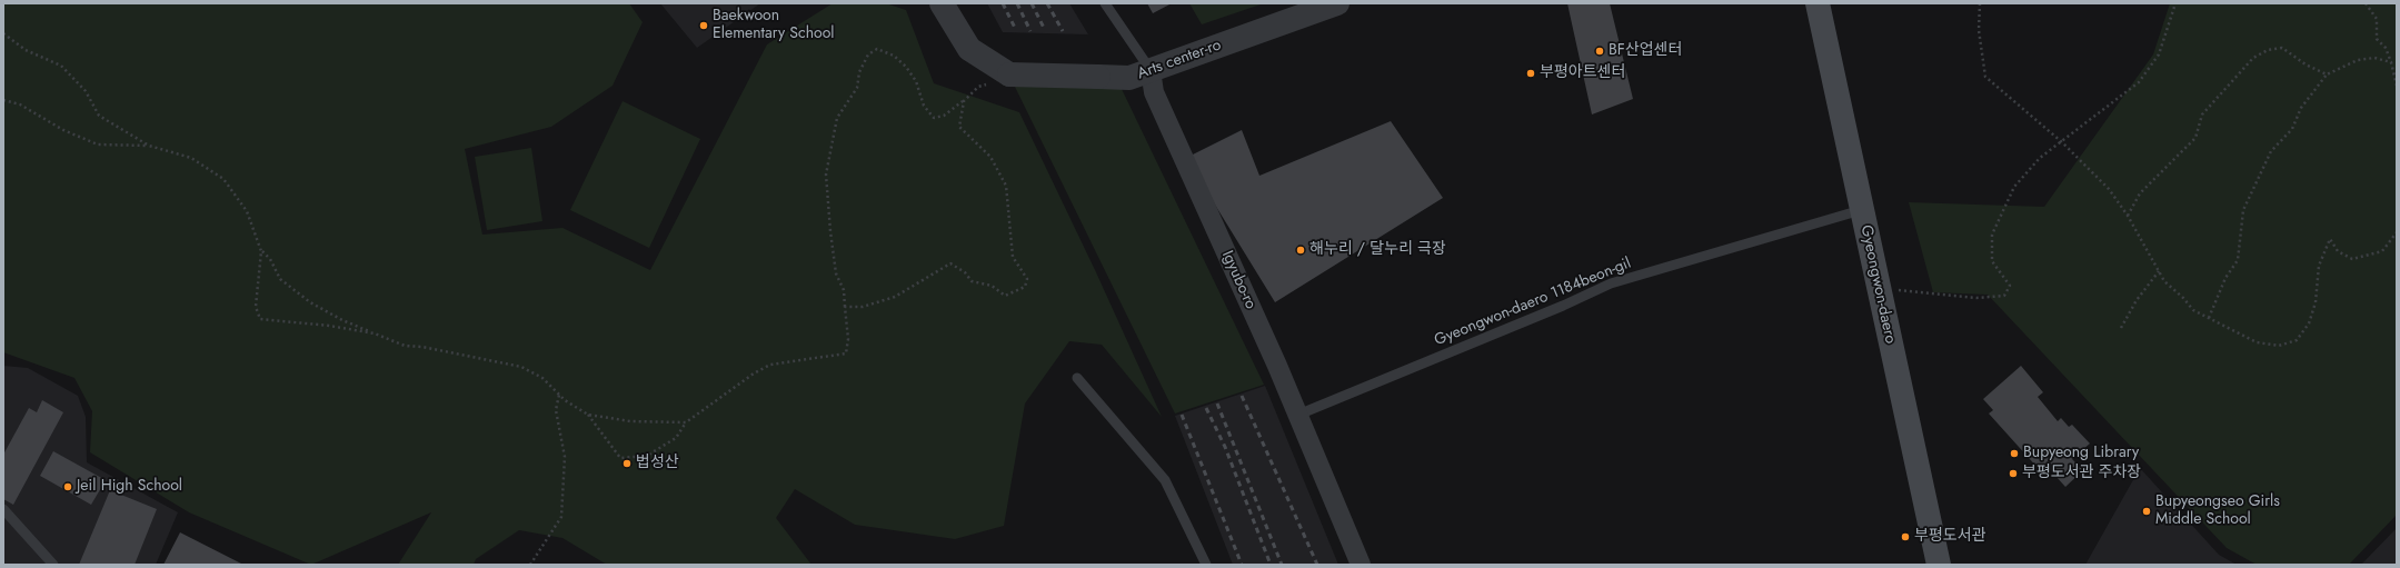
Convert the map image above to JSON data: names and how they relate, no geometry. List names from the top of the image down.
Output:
{
  "streets": {
    "main road": ["Gyeongwon-daero"],
    "street": ["Arts center-ro", "Igyubo-ro"],
    "lane": ["Gyeongwon-daero 1184beon-gil"]
  },
  "crossings": [
    ["Arts center-ro", "Igyubo-ro"],
    ["Igyubo-ro", "Gyeongwon-daero 1184beon-gil"],
    ["Gyeongwon-daero", "Gyeongwon-daero 1184beon-gil"]
  ],
  "places": [
    "Baekwoon Elementary School",
    "BF산업센터",
    "부평아트센터",
    "해누리 / 달누리 극장",
    "Bupyeong Library",
    "법성산",
    "부평도서관 주차장",
    "Jeil High School",
    "Bupyeongseo Girls Middle School",
    "부평도서관"
  ]
}
